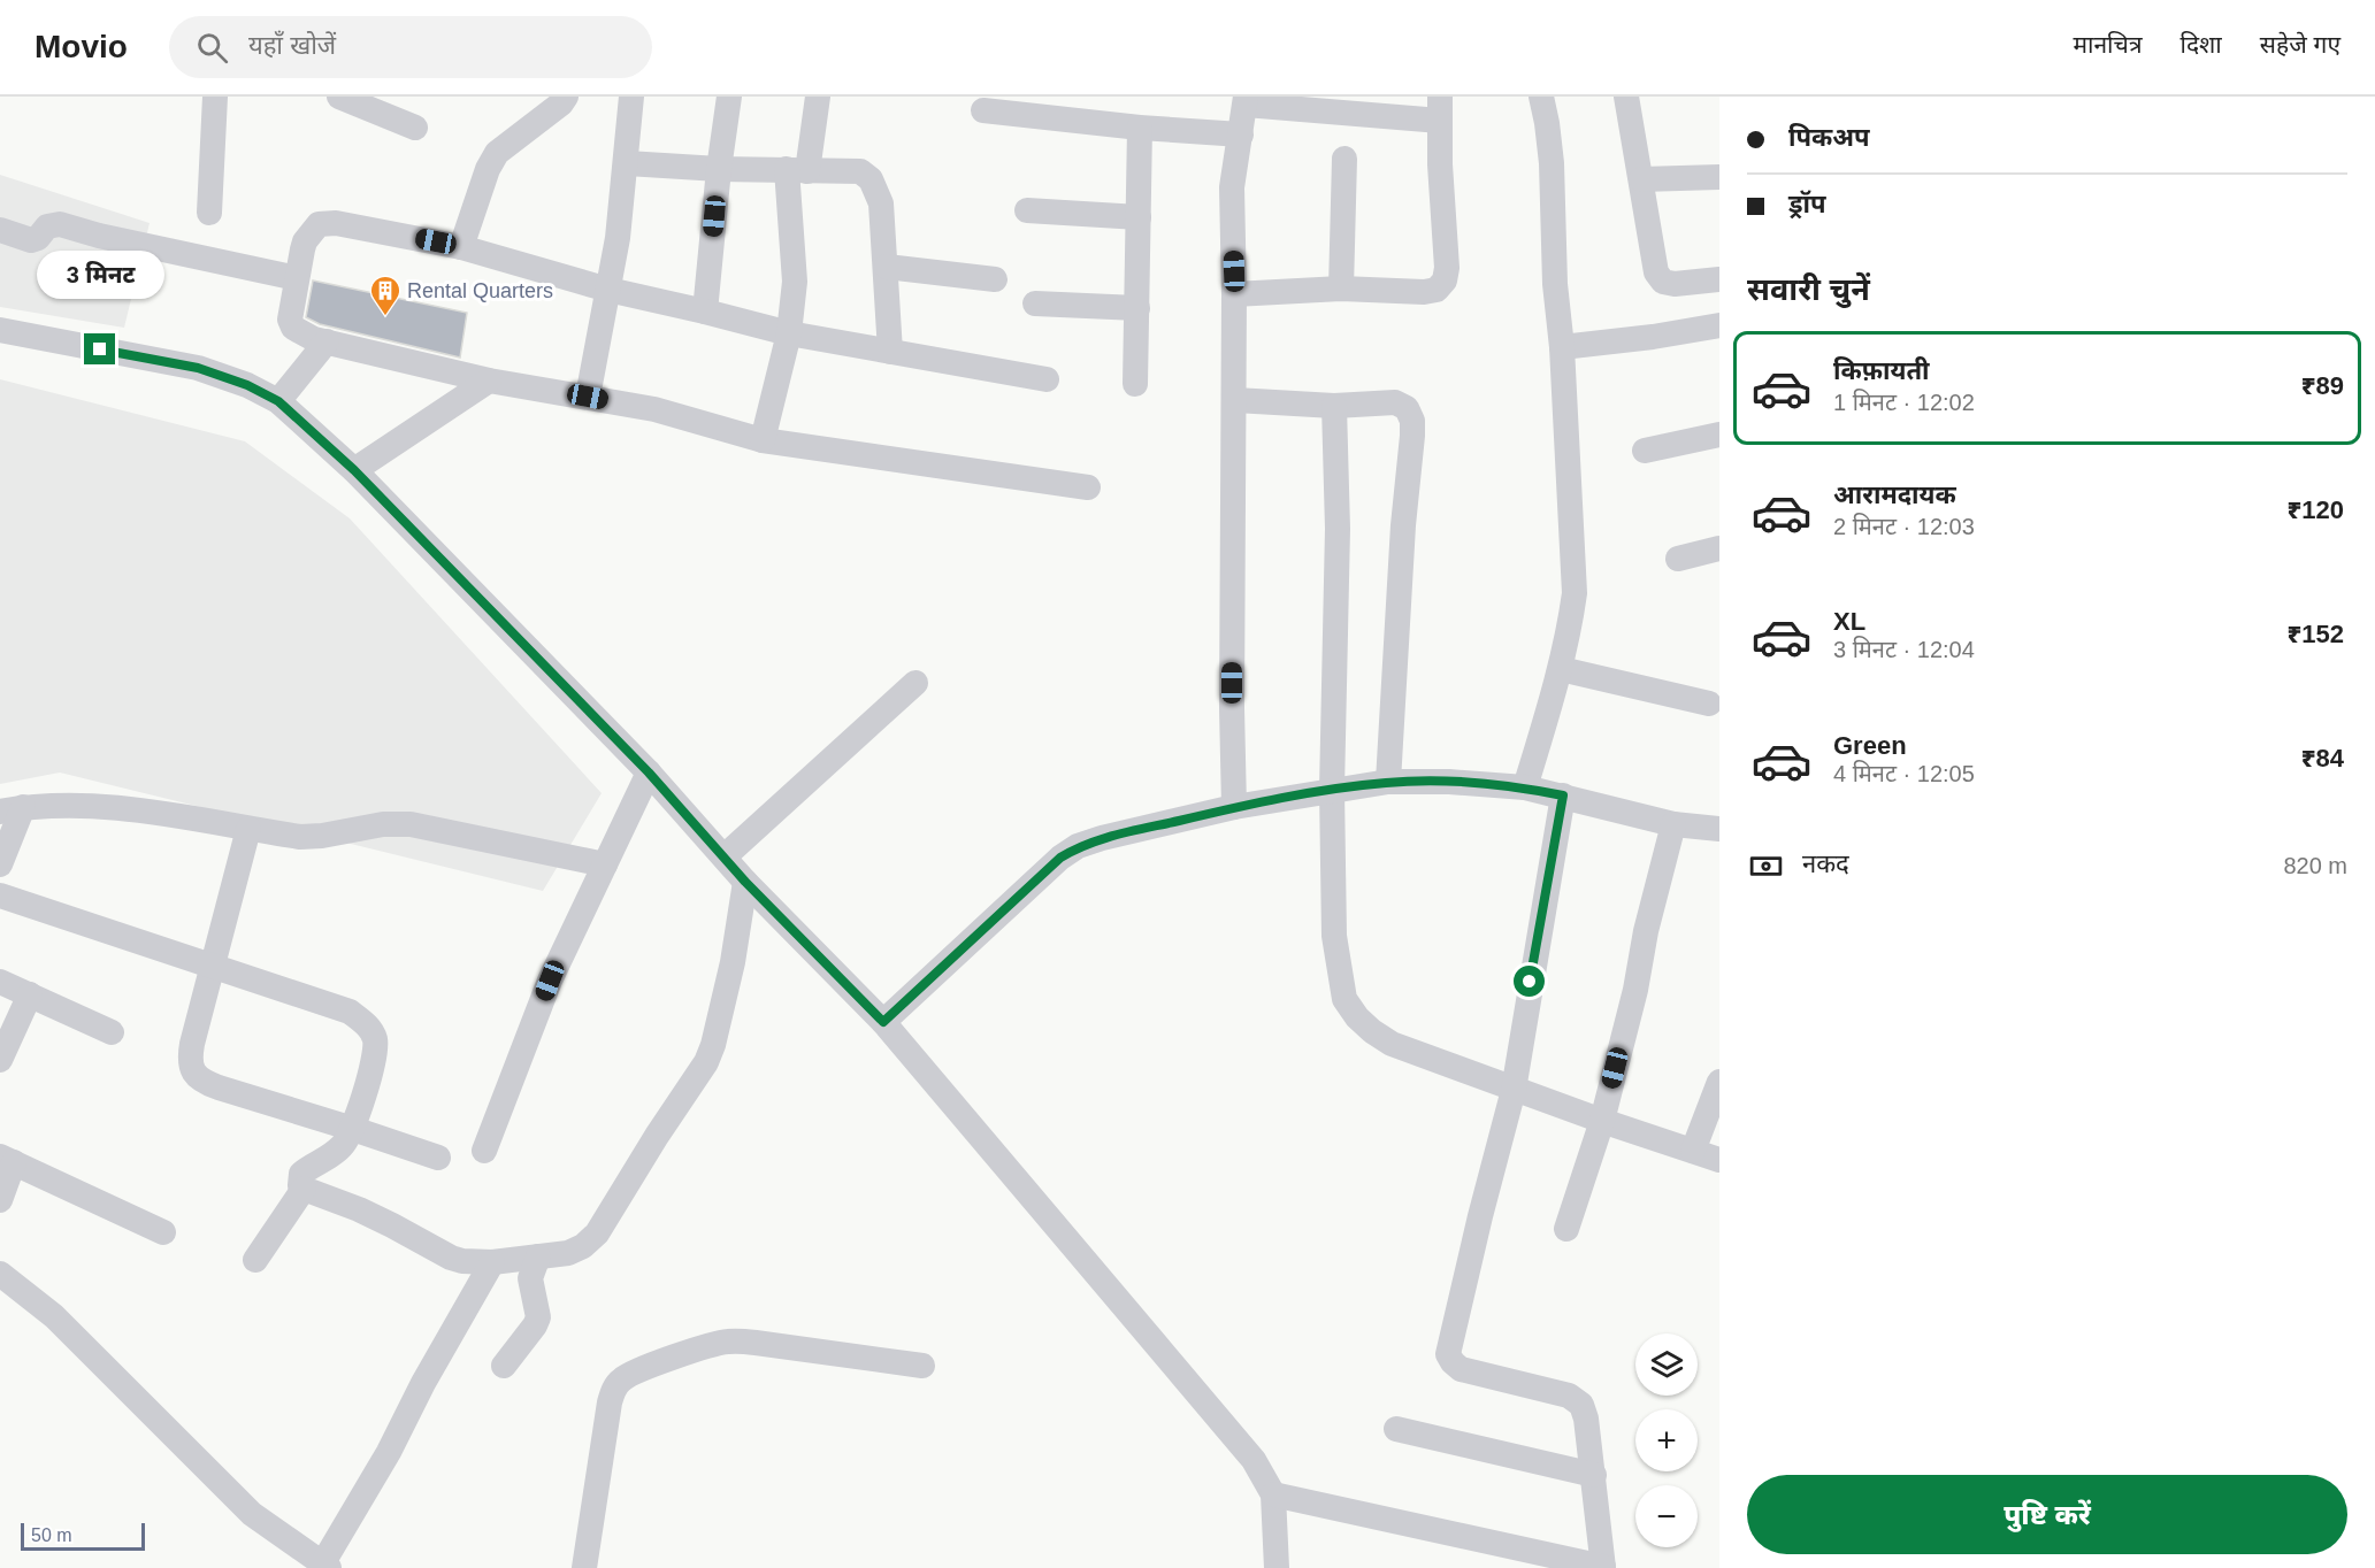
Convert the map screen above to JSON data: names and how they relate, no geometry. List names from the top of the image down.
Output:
{
  "places": {
    "building": ["Rental Quarters"]
  },
  "scale_bar": "50 m",
  "page": {
    "header": "Movio",
    "search": "यहाँ खोजें",
    "nav": ["मानचित्र", "दिशा", "सहेजे गए"],
    "banner": ["पिकअप", "ड्रॉप"],
    "heading": "सवारी चुनें",
    "bubble": "3 मिनट",
    "list": [
      {
        "name": "किफ़ायती",
        "note": "1 मिनट · 12:02",
        "value": "₹89"
      },
      {
        "name": "आरामदायक",
        "note": "2 मिनट · 12:03",
        "value": "₹120"
      },
      {
        "name": "XL",
        "note": "3 मिनट · 12:04",
        "value": "₹152"
      },
      {
        "name": "Green",
        "note": "4 मिनट · 12:05",
        "value": "₹84"
      }
    ],
    "pay": ["नकद", "820 m"],
    "map_buttons": ["+", "−"],
    "buttons": "पुष्टि करें",
    "scale": "50 m"
  }
}
